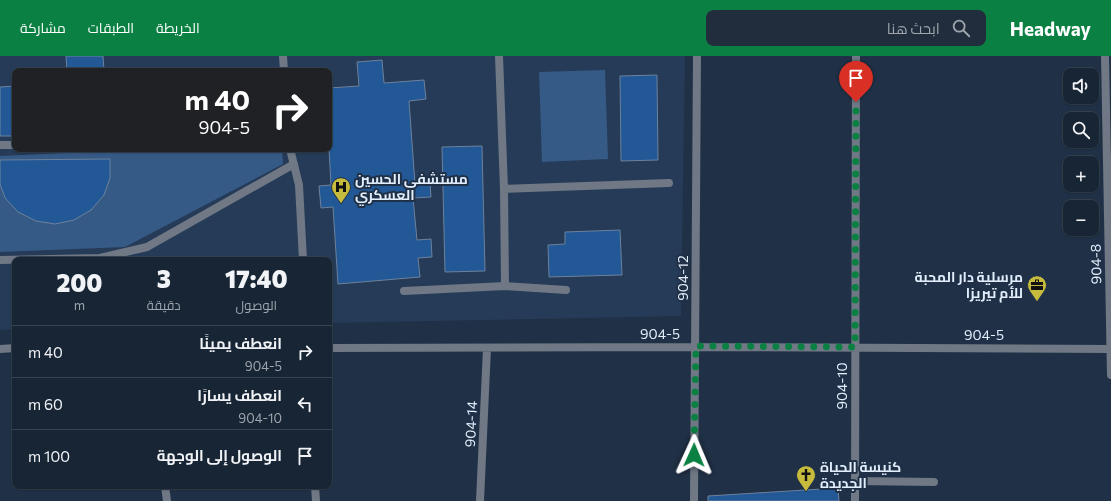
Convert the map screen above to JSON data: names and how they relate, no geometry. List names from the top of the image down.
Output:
{
  "streets": {
    "street": [
      "904-8",
      "904-12",
      "904-5",
      "904-10",
      "904-14"
    ]
  },
  "crossings": [
    ["904-8", "904-5"],
    ["904-12", "904-5"],
    ["904-5", "904-10"],
    ["904-5", "904-14"]
  ],
  "places": {
    "hospital": ["مستشفى الحسين العسكري"],
    "office": ["مرسلية دار المحبة للأم تيريزا"],
    "church": ["كنيسة الحياة الجديدة"]
  },
  "page": {
    "header": "Headway",
    "search": "ابحث هنا",
    "nav": ["الخريطة", "الطبقات", "مشاركة"],
    "map_buttons": ["+", "−"],
    "turn": ["40 m", "904-5"],
    "eta": [
      "17:40",
      "الوصول",
      "3",
      "دقيقة",
      "200",
      "m"
    ],
    "list": [
      {
        "name": "انعطف يمينًا",
        "note": "904-5",
        "value": "40 m"
      },
      {
        "name": "انعطف يسارًا",
        "note": "904-10",
        "value": "60 m"
      },
      {
        "name": "الوصول إلى الوجهة",
        "value": "100 m"
      }
    ]
  }
}
